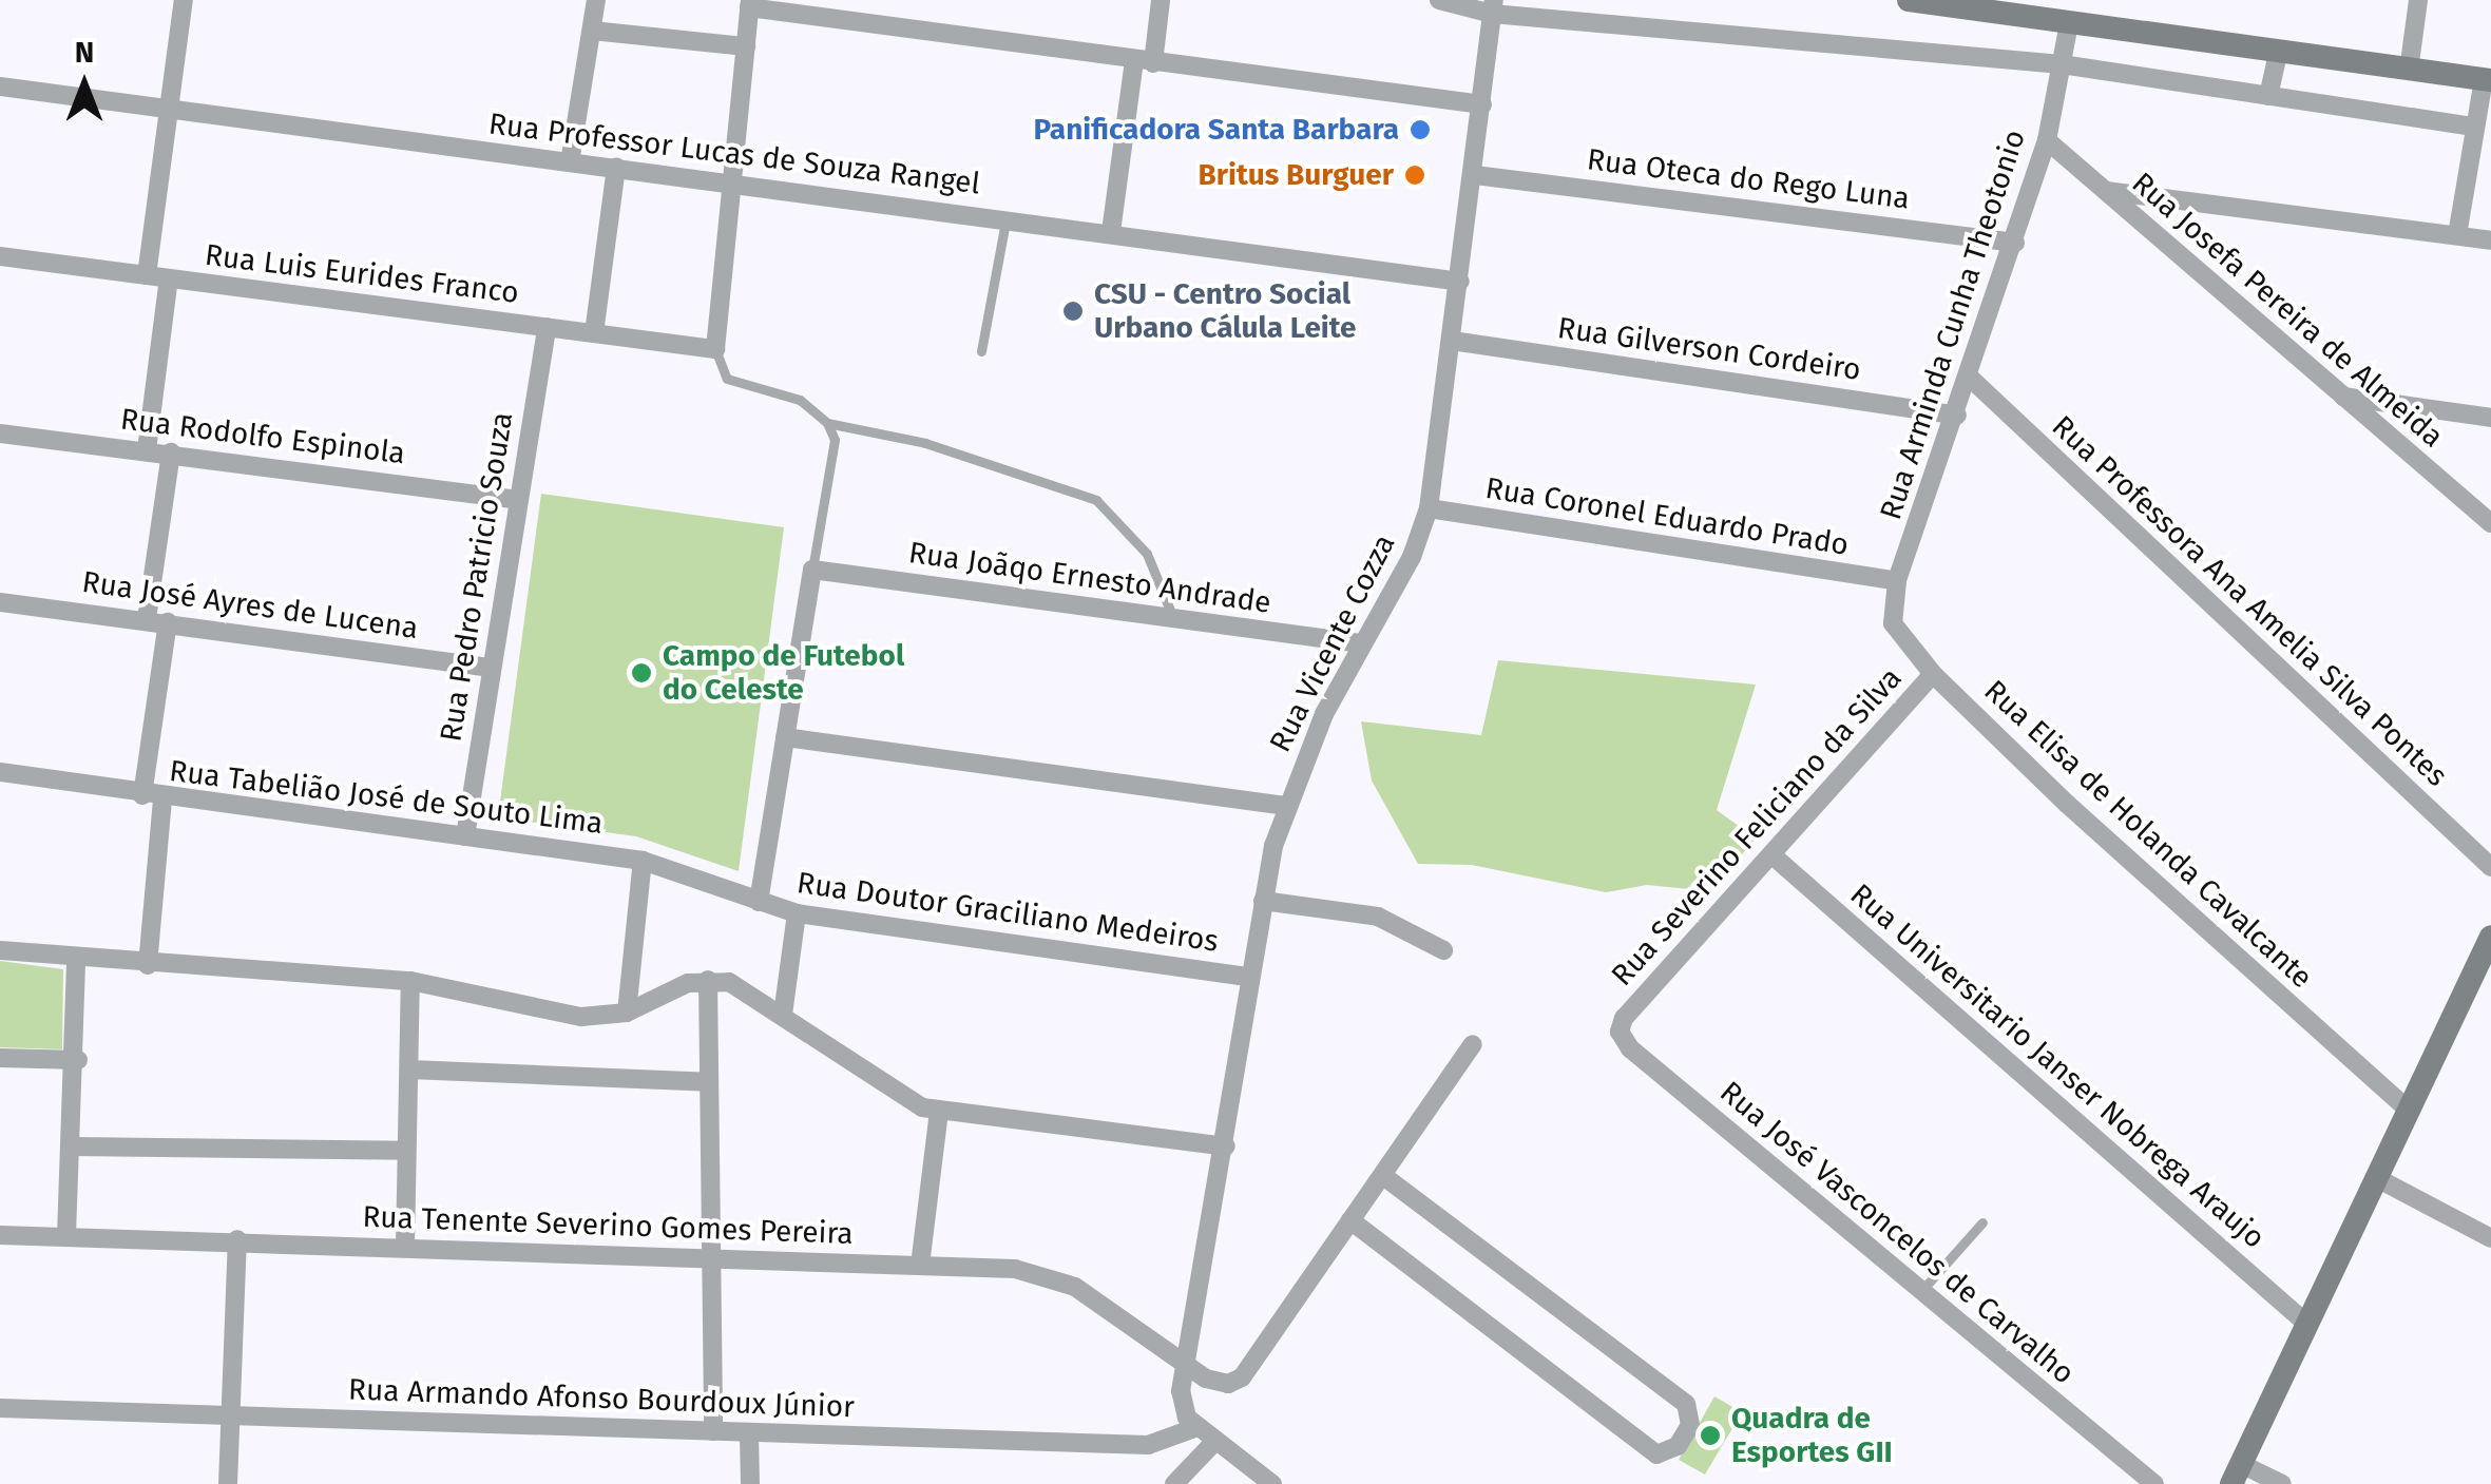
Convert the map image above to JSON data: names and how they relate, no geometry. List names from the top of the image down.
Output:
{
  "streets": {
    "street": [
      "Rua Professor Lucas de Souza Rangel",
      "Rua Oteca do Rego Luna",
      "Rua Luis Eurides Franco",
      "Rua Josefa Pereira de Almeida",
      "Rua Arminda Cunha Theotonio",
      "Rua Gilverson Cordeiro",
      "Rua Rodolfo Espinola",
      "Rua Coronel Eduardo Prado",
      "Rua Pedro Patricio Souza",
      "Rua Joãqo Ernesto Andrade",
      "Rua Professora Ana Amelia Silva Pontes",
      "Rua José Ayres de Lucena",
      "Rua Vicente Cozza",
      "Rua Tabelião José de Souto Lima",
      "Rua Severino Feliciano da Silva",
      "Rua Elisa de Holanda Cavalcante",
      "Rua Doutor Graciliano Medeiros",
      "Rua Universitario Janser Nobrega Araujo",
      "Rua Tenente Severino Gomes Pereira",
      "Rua José Vasconcelos de Carvalho",
      "Rua Armando Afonso Bourdoux Júnior"
    ]
  },
  "crossings": [
    ["Rua Professor Lucas de Souza Rangel", "Rua Vicente Cozza"],
    ["Rua Oteca do Rego Luna", "Rua Arminda Cunha Theotonio"],
    ["Rua Oteca do Rego Luna", "Rua Vicente Cozza"],
    ["Rua Luis Eurides Franco", "Rua Pedro Patricio Souza"],
    ["Rua Josefa Pereira de Almeida", "Rua Arminda Cunha Theotonio"],
    ["Rua Arminda Cunha Theotonio", "Rua Gilverson Cordeiro"],
    ["Rua Arminda Cunha Theotonio", "Rua Coronel Eduardo Prado"],
    ["Rua Arminda Cunha Theotonio", "Rua Professora Ana Amelia Silva Pontes"],
    ["Rua Arminda Cunha Theotonio", "Rua Elisa de Holanda Cavalcante"],
    ["Rua Gilverson Cordeiro", "Rua Vicente Cozza"],
    ["Rua Rodolfo Espinola", "Rua Pedro Patricio Souza"],
    ["Rua Coronel Eduardo Prado", "Rua Vicente Cozza"],
    ["Rua Coronel Eduardo Prado", "Rua Elisa de Holanda Cavalcante"],
    ["Rua Pedro Patricio Souza", "Rua José Ayres de Lucena"],
    ["Rua Pedro Patricio Souza", "Rua Tabelião José de Souto Lima"],
    ["Rua Joãqo Ernesto Andrade", "Rua Vicente Cozza"],
    ["Rua Vicente Cozza", "Rua Doutor Graciliano Medeiros"],
    ["Rua Vicente Cozza", "Rua Tenente Severino Gomes Pereira"],
    ["Rua Vicente Cozza", "Rua Armando Afonso Bourdoux Júnior"],
    ["Rua Tabelião José de Souto Lima", "Rua Doutor Graciliano Medeiros"],
    ["Rua Severino Feliciano da Silva", "Rua Elisa de Holanda Cavalcante"],
    ["Rua Severino Feliciano da Silva", "Rua Universitario Janser Nobrega Araujo"],
    ["Rua Severino Feliciano da Silva", "Rua José Vasconcelos de Carvalho"]
  ],
  "places": [
    "Panificadora Santa Barbara",
    "Britus Burguer",
    "CSU - Centro Social Urbano Cálula Leite",
    "Campo de Futebol do Celeste",
    "Quadra de Esportes GII"
  ],
  "north": "top"
}
